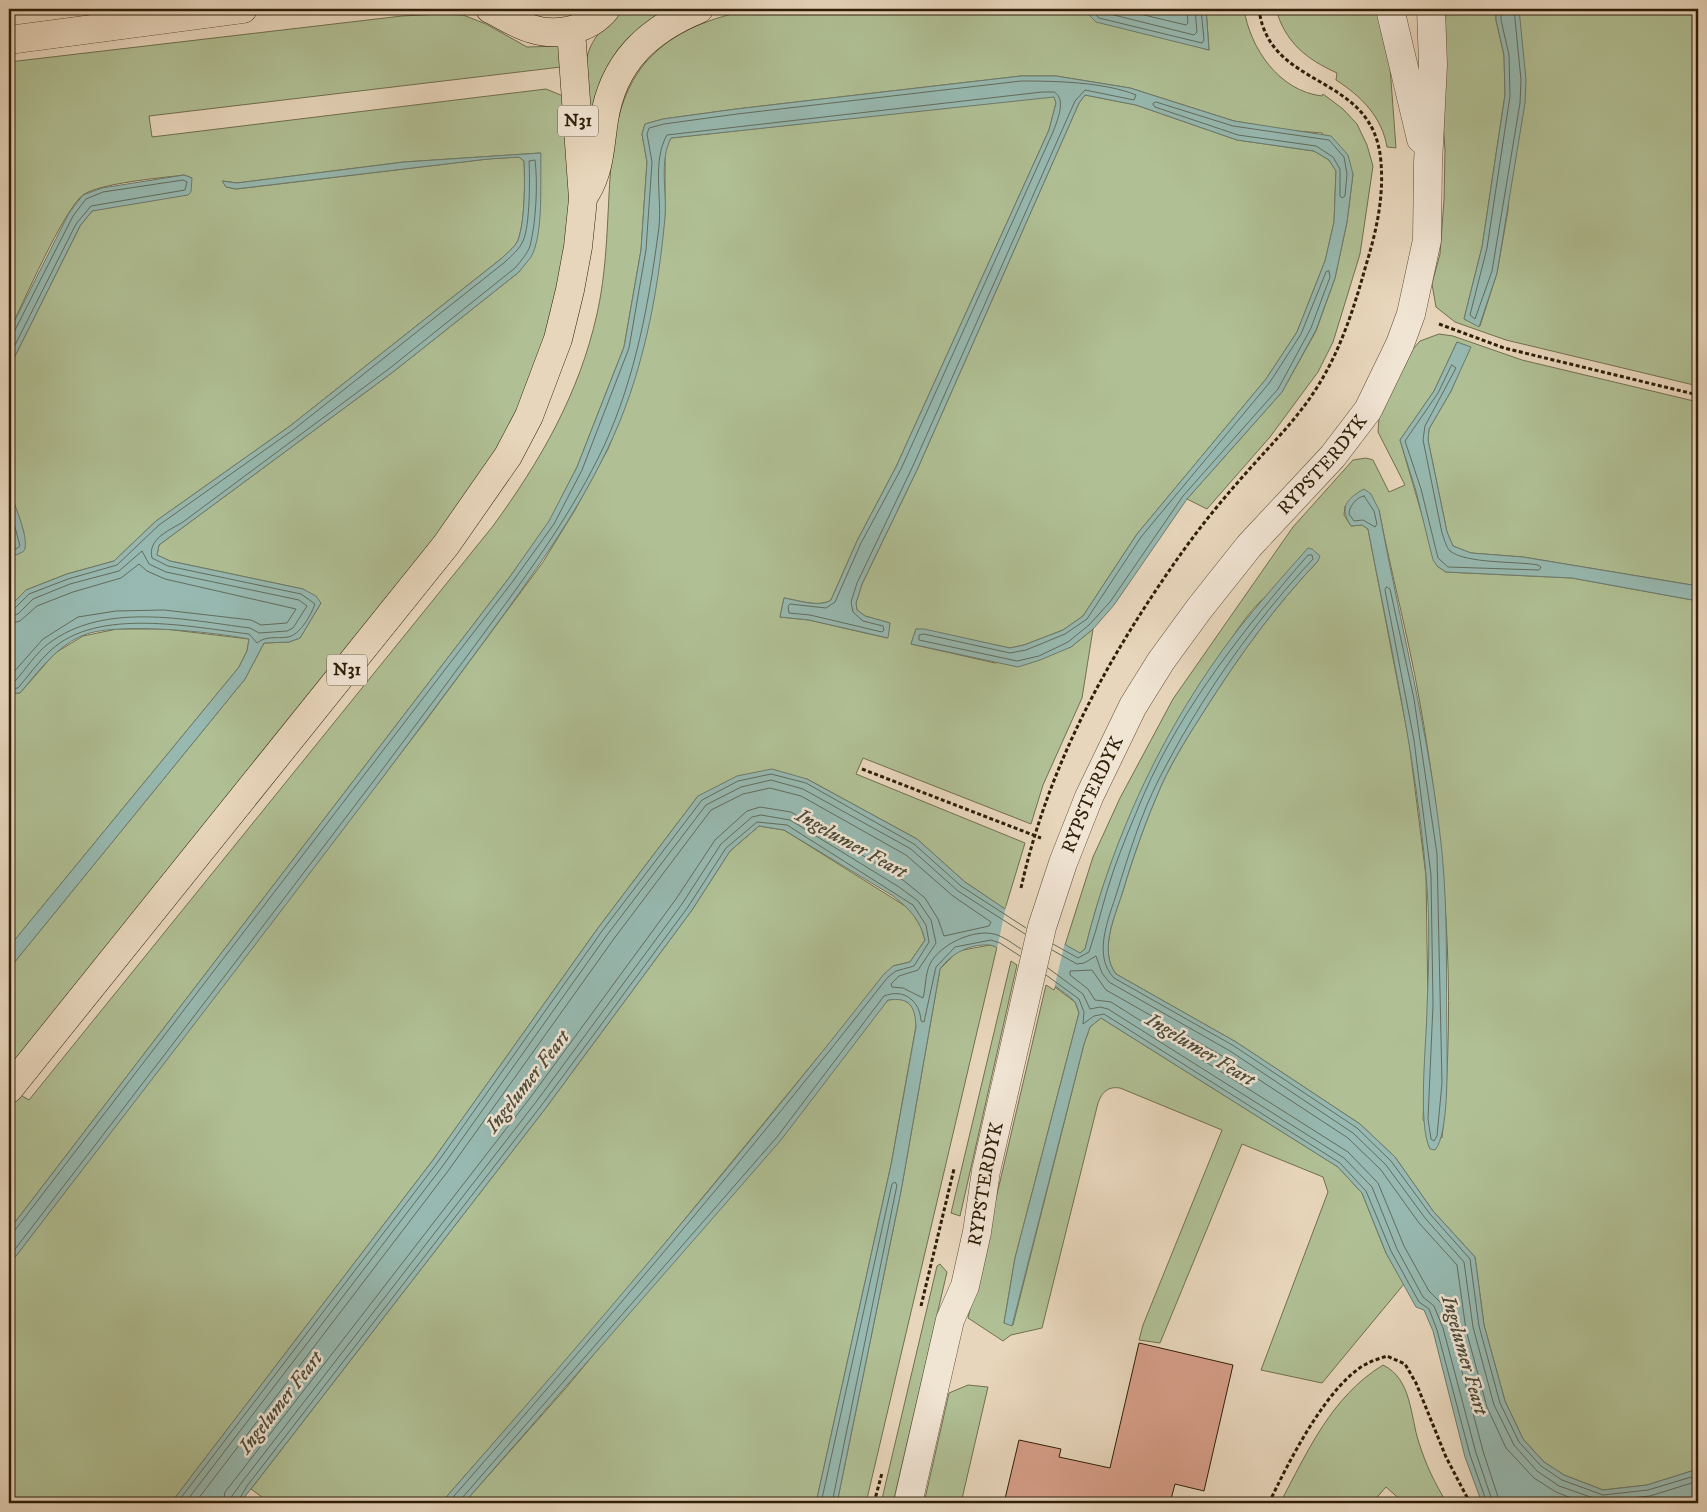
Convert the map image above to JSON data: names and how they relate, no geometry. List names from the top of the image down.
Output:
{
  "streets": {
    "highway": ["N31"],
    "street": ["RYPSTERDYK"]
  },
  "water": ["Ingelumer Feart"]
}
